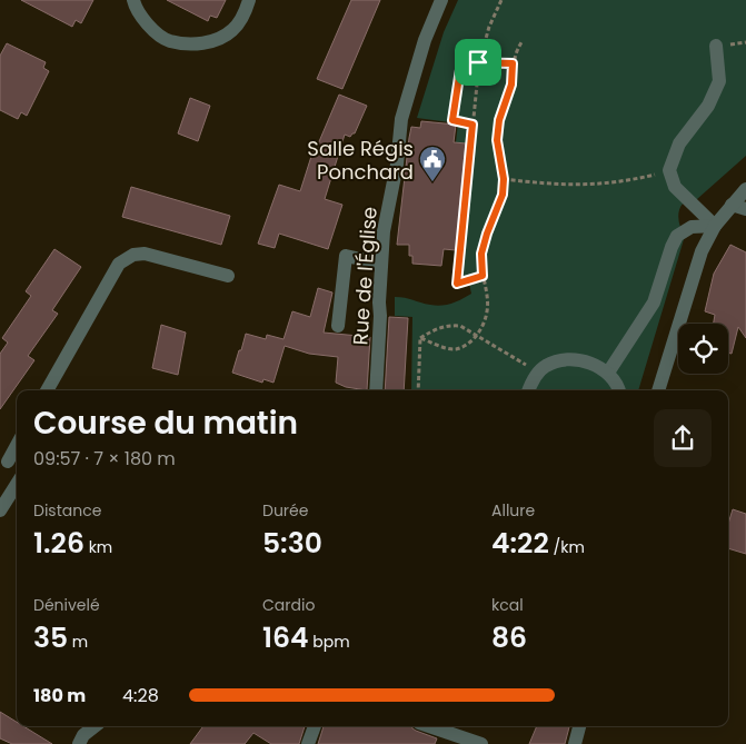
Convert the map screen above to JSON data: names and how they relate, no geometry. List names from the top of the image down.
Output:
{
  "streets": {
    "street": ["Rue de l'Église"]
  },
  "places": {
    "public building": ["Salle Régis Ponchard"]
  },
  "page": {
    "heading": ["Course du matin", "09:57 · 7 × 180 m"],
    "stats": [
      ["Distance", "1.26 km"],
      ["Durée", "5:30"],
      ["Allure", "4:22 /km"],
      ["Dénivelé", "35 m"],
      ["Cardio", "164 bpm"],
      ["kcal", "86"]
    ],
    "list": [
      {
        "name": "180 m",
        "note": "4:28"
      }
    ]
  }
}
